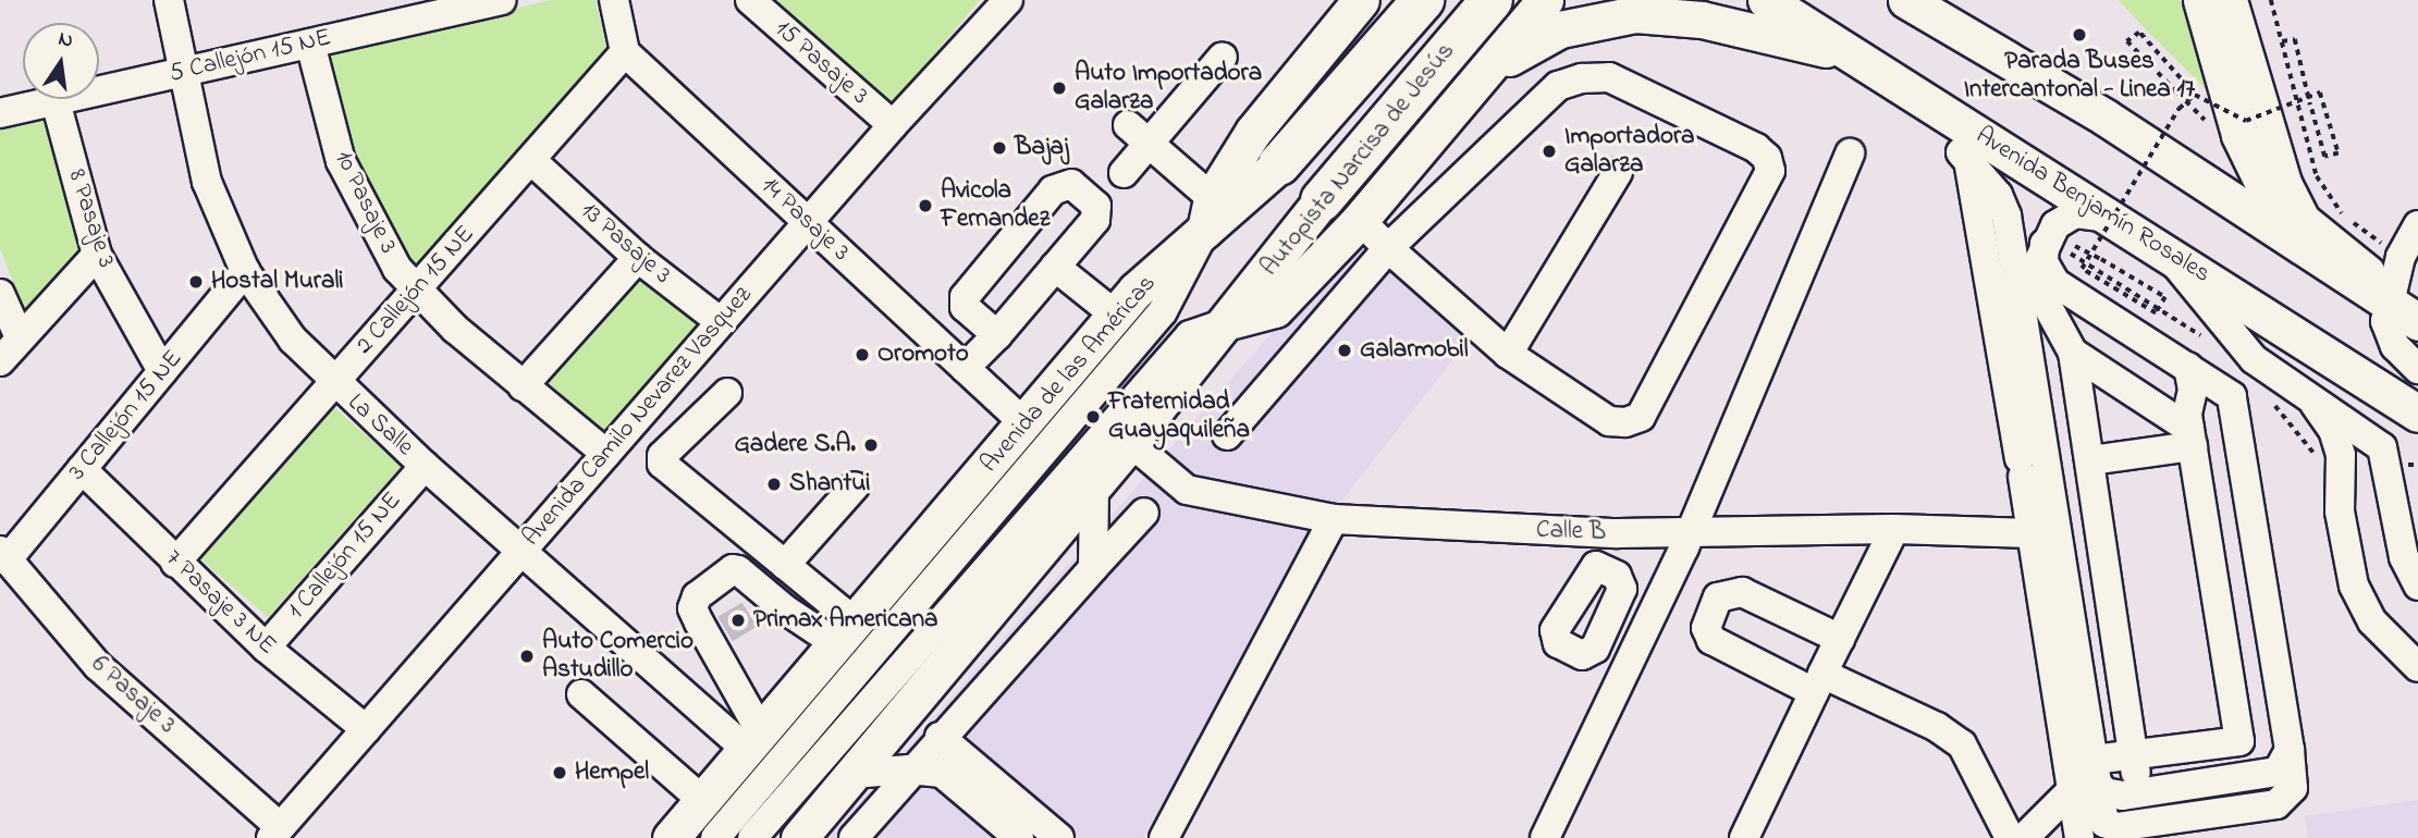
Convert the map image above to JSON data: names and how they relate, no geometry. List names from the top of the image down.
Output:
{
  "streets": {
    "highway": ["Autopista Narcisa de Jesús"],
    "main road": ["Avenida Benjamín Rosales", "Avenida de las Américas"],
    "street": [
      "5 Callejón 15 NE",
      "15 Pasaje 3",
      "10 Pasaje 3",
      "8 Pasaje 3",
      "14 Pasaje 3",
      "13 Pasaje 3",
      "2 Callejón 15 NE",
      "3 Callejón 15 NE",
      "Avenida Camilo Nevarez Vasquez",
      "La Salle",
      "Calle B",
      "1 Callejón 15 NE",
      "7 Pasaje 3 NE",
      "6 Pasaje 3"
    ]
  },
  "crossings": [
    ["5 Callejón 15 NE", "10 Pasaje 3"],
    ["5 Callejón 15 NE", "8 Pasaje 3"],
    ["5 Callejón 15 NE", "La Salle"],
    ["15 Pasaje 3", "Avenida Camilo Nevarez Vasquez"],
    ["Autopista Narcisa de Jesús", "Avenida de las Américas"],
    ["10 Pasaje 3", "2 Callejón 15 NE"],
    ["10 Pasaje 3", "Avenida Camilo Nevarez Vasquez"],
    ["8 Pasaje 3", "3 Callejón 15 NE"],
    ["14 Pasaje 3", "2 Callejón 15 NE"],
    ["14 Pasaje 3", "Avenida de las Américas"],
    ["14 Pasaje 3", "Avenida Camilo Nevarez Vasquez"],
    ["13 Pasaje 3", "2 Callejón 15 NE"],
    ["13 Pasaje 3", "Avenida Camilo Nevarez Vasquez"],
    ["2 Callejón 15 NE", "La Salle"],
    ["2 Callejón 15 NE", "7 Pasaje 3 NE"],
    ["Avenida de las Américas", "La Salle"],
    ["3 Callejón 15 NE", "La Salle"],
    ["3 Callejón 15 NE", "7 Pasaje 3 NE"],
    ["3 Callejón 15 NE", "6 Pasaje 3"],
    ["Avenida Camilo Nevarez Vasquez", "La Salle"],
    ["Avenida Camilo Nevarez Vasquez", "7 Pasaje 3 NE"],
    ["Avenida Camilo Nevarez Vasquez", "6 Pasaje 3"],
    ["La Salle", "1 Callejón 15 NE"],
    ["1 Callejón 15 NE", "7 Pasaje 3 NE"]
  ],
  "places": [
    "Parada Buses Intercantonal - Linea 17",
    "Auto Importadora Galarza",
    "Bajaj",
    "Importadora Galarza",
    "Avicola Fernandez",
    "Hostal Murali",
    "Galarmobil",
    "Oromoto",
    "Fraternidad Guayaquileña",
    "Gadere S.A.",
    "Shantui",
    "Primax Americana",
    "Auto Comercio Astudillo",
    "Hempel"
  ],
  "north": "top"
}
